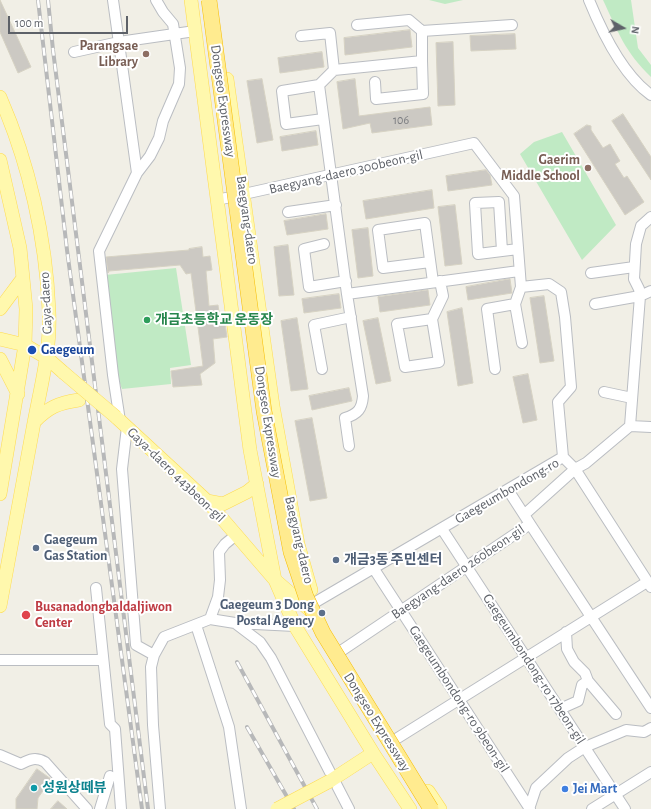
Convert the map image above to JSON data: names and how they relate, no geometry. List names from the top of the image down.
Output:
{
  "streets": {
    "highway": ["Dongseo Expressway"],
    "main road": ["Baegyang-daero", "Gaya-daero", "Gaya-daero 443beon-gil"],
    "street": [
      "Baegyang-daero 300beon-gil",
      "Gaegeumbondong-ro",
      "Baegyang-daero 260beon-gil",
      "Gaegeumbondong-ro 17beon-gil",
      "Gaegeumbondong-ro 9beon-gil"
    ]
  },
  "crossings": [
    ["Baegyang-daero 300beon-gil", "Baegyang-daero"],
    ["Baegyang-daero", "Gaya-daero 443beon-gil"],
    ["Baegyang-daero", "Gaegeumbondong-ro"],
    ["Baegyang-daero", "Baegyang-daero 260beon-gil"],
    ["Gaya-daero", "Gaya-daero 443beon-gil"],
    ["Gaegeumbondong-ro", "Baegyang-daero 260beon-gil"],
    ["Gaegeumbondong-ro", "Gaegeumbondong-ro 17beon-gil"],
    ["Gaegeumbondong-ro", "Gaegeumbondong-ro 9beon-gil"],
    ["Baegyang-daero 260beon-gil", "Gaegeumbondong-ro 17beon-gil"],
    ["Baegyang-daero 260beon-gil", "Gaegeumbondong-ro 9beon-gil"]
  ],
  "places": [
    "Parangsae Library",
    "Gaerim Middle School",
    "개금초등학교 운동장",
    "Gaegeum",
    "Gaegeum Gas Station",
    "개금3동 주민센터",
    "Gaegeum 3 Dong Postal Agency",
    "Busanadongbaldaljiwon Center",
    "성원상떼뷰",
    "Jei Mart"
  ],
  "house_numbers": ["106"],
  "scale_bar": "100 m",
  "north": "right"
}
